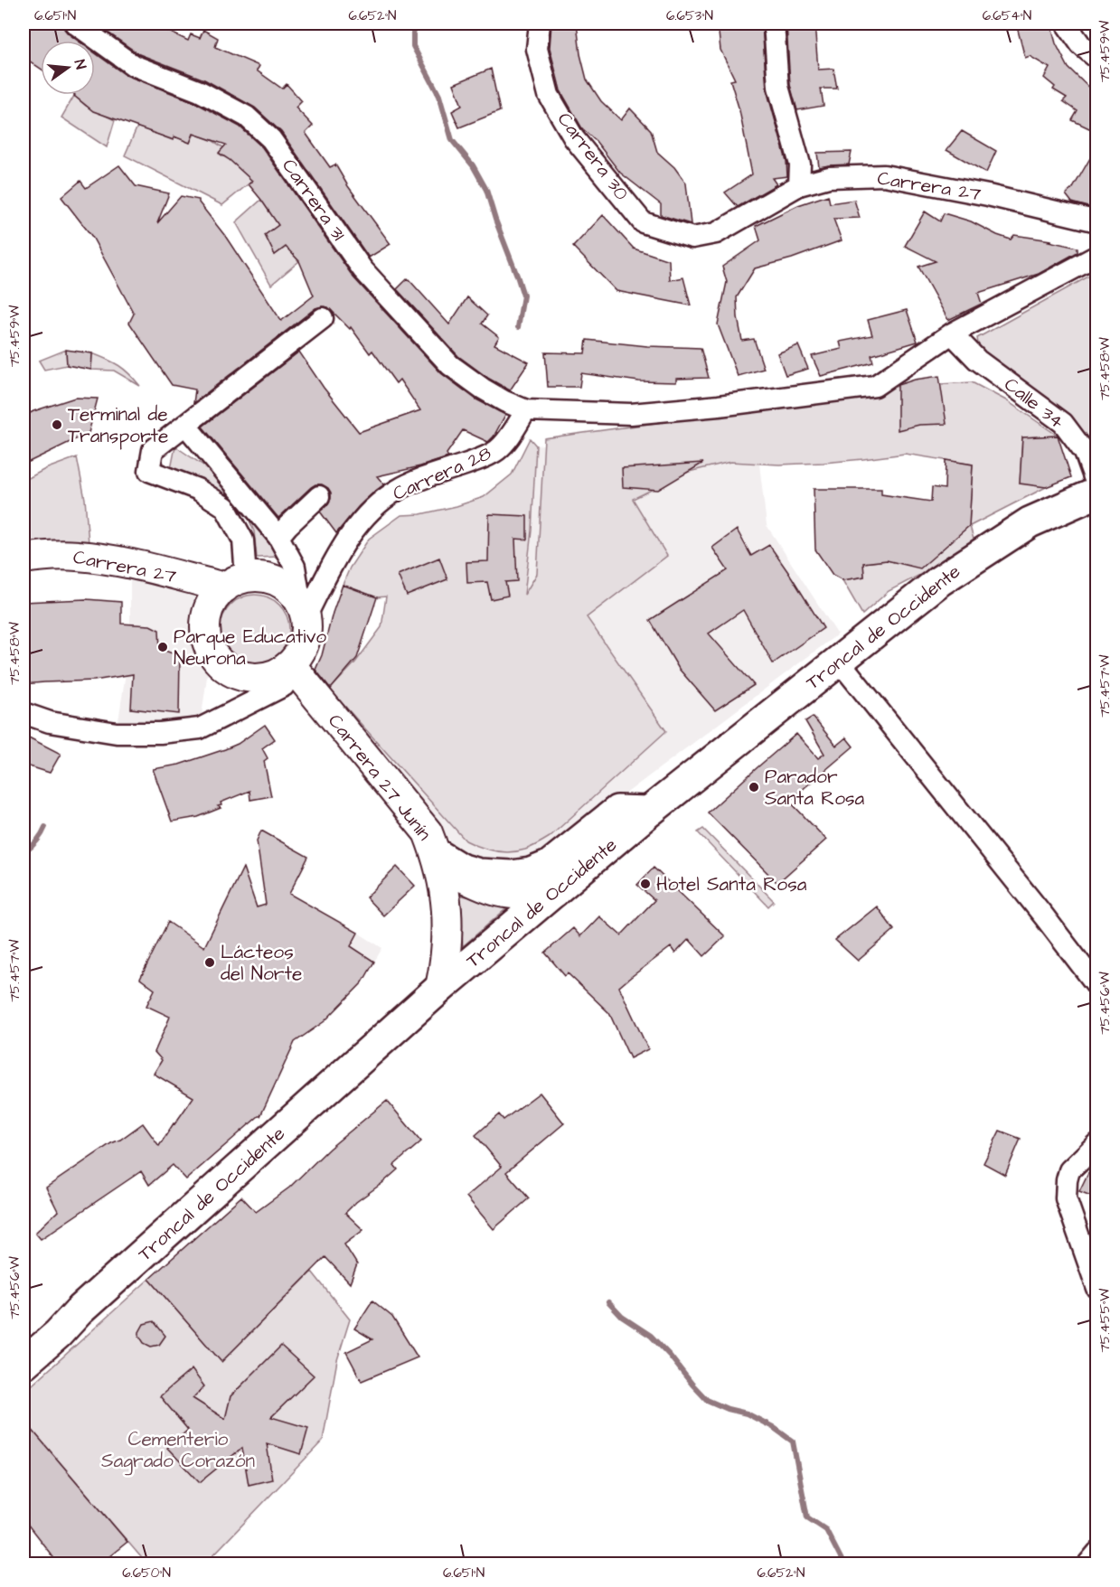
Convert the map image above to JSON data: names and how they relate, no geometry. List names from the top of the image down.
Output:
{
  "streets": {
    "main road": ["Carrera 27", "Troncal de Occidente", "Carrera 27 Junín"],
    "street": [
      "Carrera 30",
      "Carrera 31",
      "Calle 34",
      "Carrera 28"
    ]
  },
  "crossings": [
    ["Carrera 30", "Carrera 27"],
    ["Carrera 27", "Carrera 28"],
    ["Carrera 27", "Carrera 27 Junín"],
    ["Carrera 31", "Carrera 28"],
    ["Carrera 28", "Carrera 27 Junín"],
    ["Troncal de Occidente", "Carrera 27 Junín"]
  ],
  "parks": ["Cementerio Sagrado Corazón"],
  "places": [
    "Terminal de Transporte",
    "Parque Educativo Neurona",
    "Parador Santa Rosa",
    "Hotel Santa Rosa",
    "Lácteos del Norte"
  ],
  "north": "right",
  "coordinates": [
    "6.651°N",
    "6.652°N",
    "6.653°N",
    "6.654°N",
    "75.459°W",
    "75.458°W",
    "75.457°W",
    "75.456°W",
    "75.455°W",
    "6.650°N"
  ]
}
